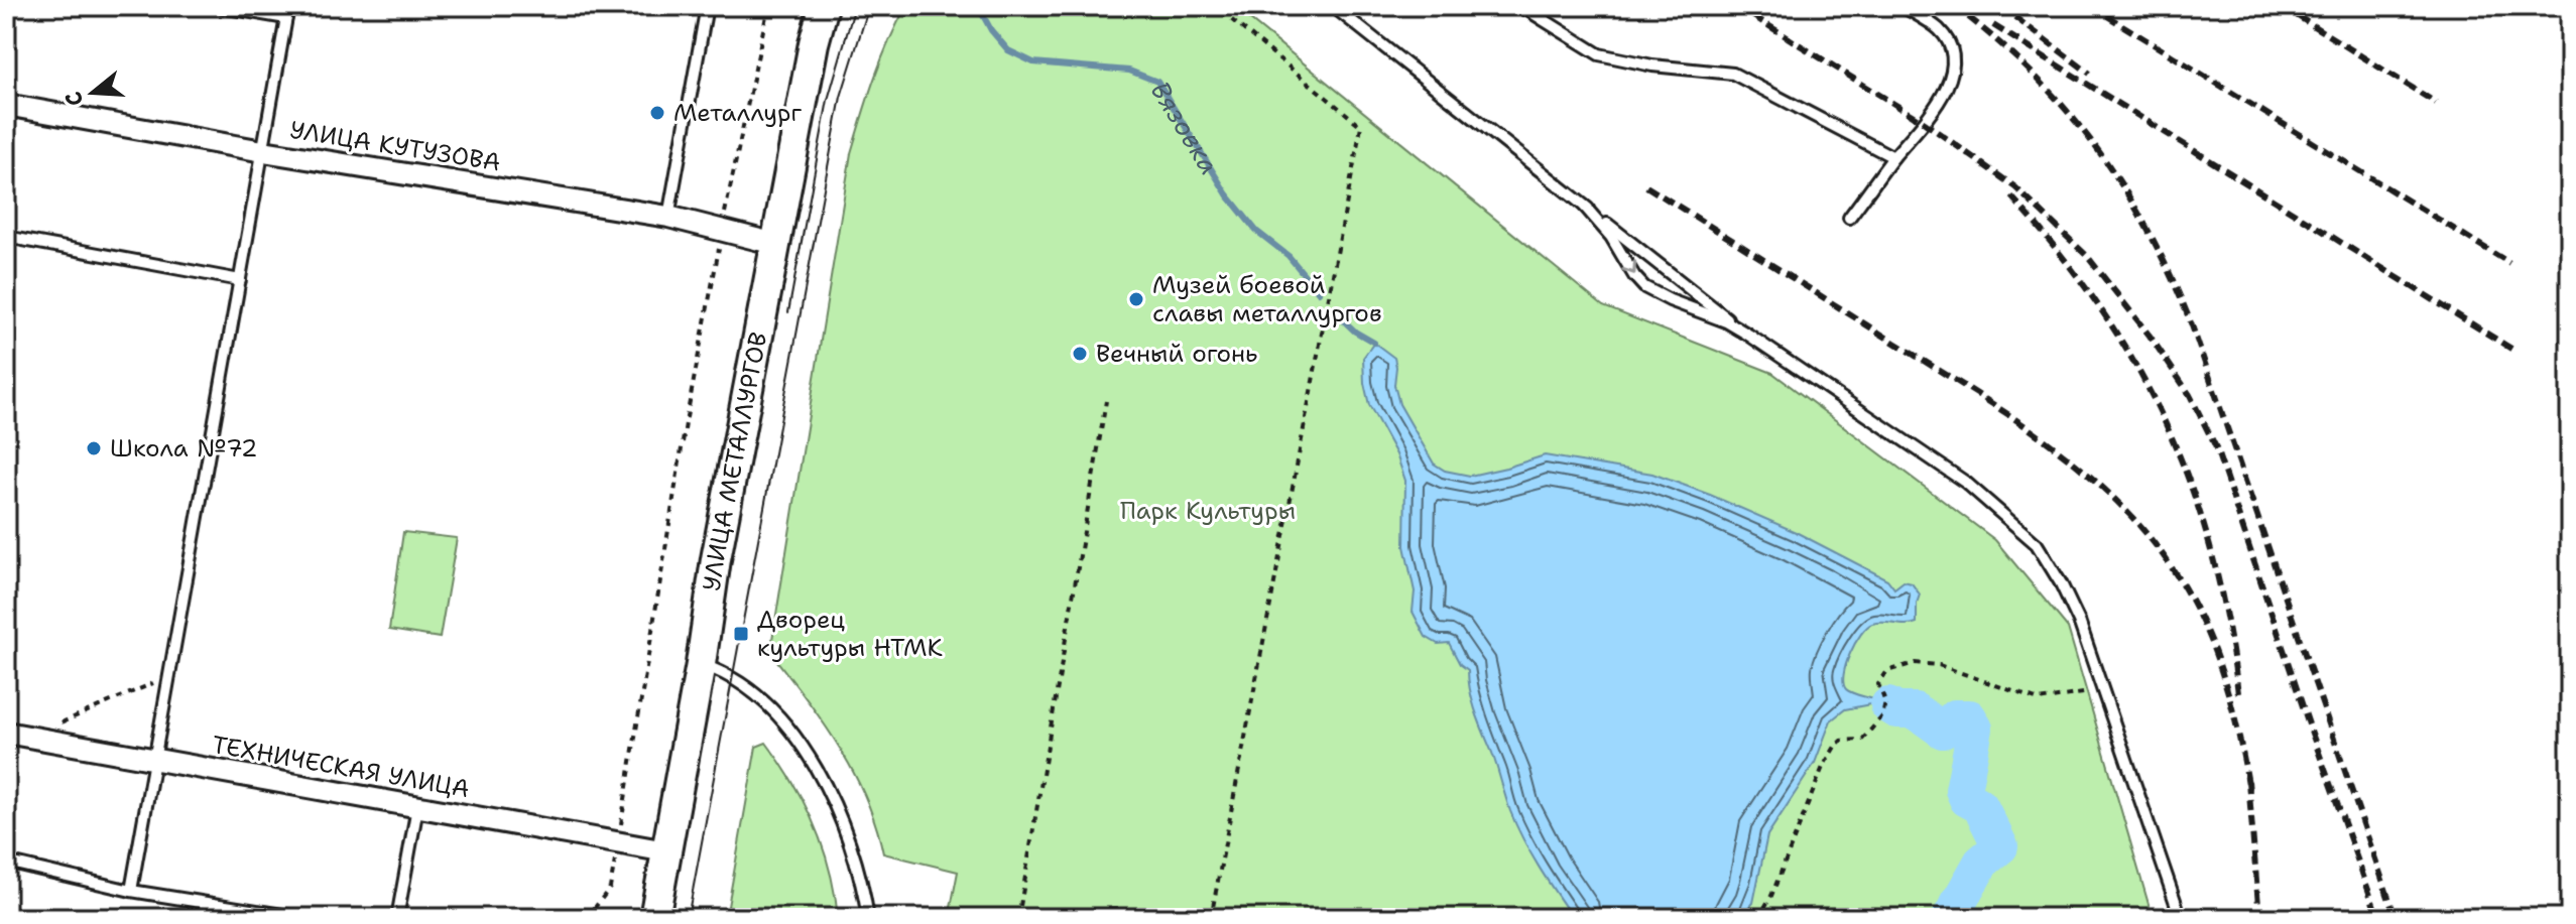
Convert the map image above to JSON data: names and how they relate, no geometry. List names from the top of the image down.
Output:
{
  "streets": {
    "main road": ["УЛИЦА МЕТАЛЛУРГОВ"],
    "street": ["УЛИЦА КУТУЗОВА", "ТЕХНИЧЕСКАЯ УЛИЦА"]
  },
  "crossings": [
    ["УЛИЦА КУТУЗОВА", "УЛИЦА МЕТАЛЛУРГОВ"],
    ["УЛИЦА МЕТАЛЛУРГОВ", "ТЕХНИЧЕСКАЯ УЛИЦА"]
  ],
  "water": ["Вязовка"],
  "parks": ["Парк Культуры"],
  "places": {
    "other": [
      "Металлург",
      "Музей боевой славы металлургов",
      "Вечный огонь",
      "Школа №72"
    ],
    "transit": ["Дворец культуры НТМК"]
  },
  "north": "left"
}
